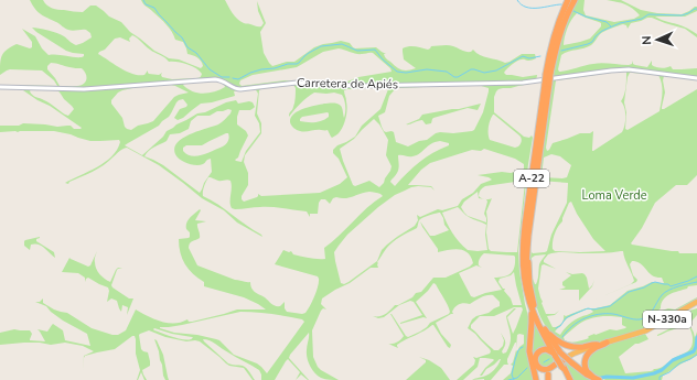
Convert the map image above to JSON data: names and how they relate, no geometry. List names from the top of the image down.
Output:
{
  "streets": {
    "highway": ["A-22", "N-330a"],
    "street": ["Carretera de Apiés"]
  },
  "parks": ["Loma Verde"],
  "north": "left"
}
